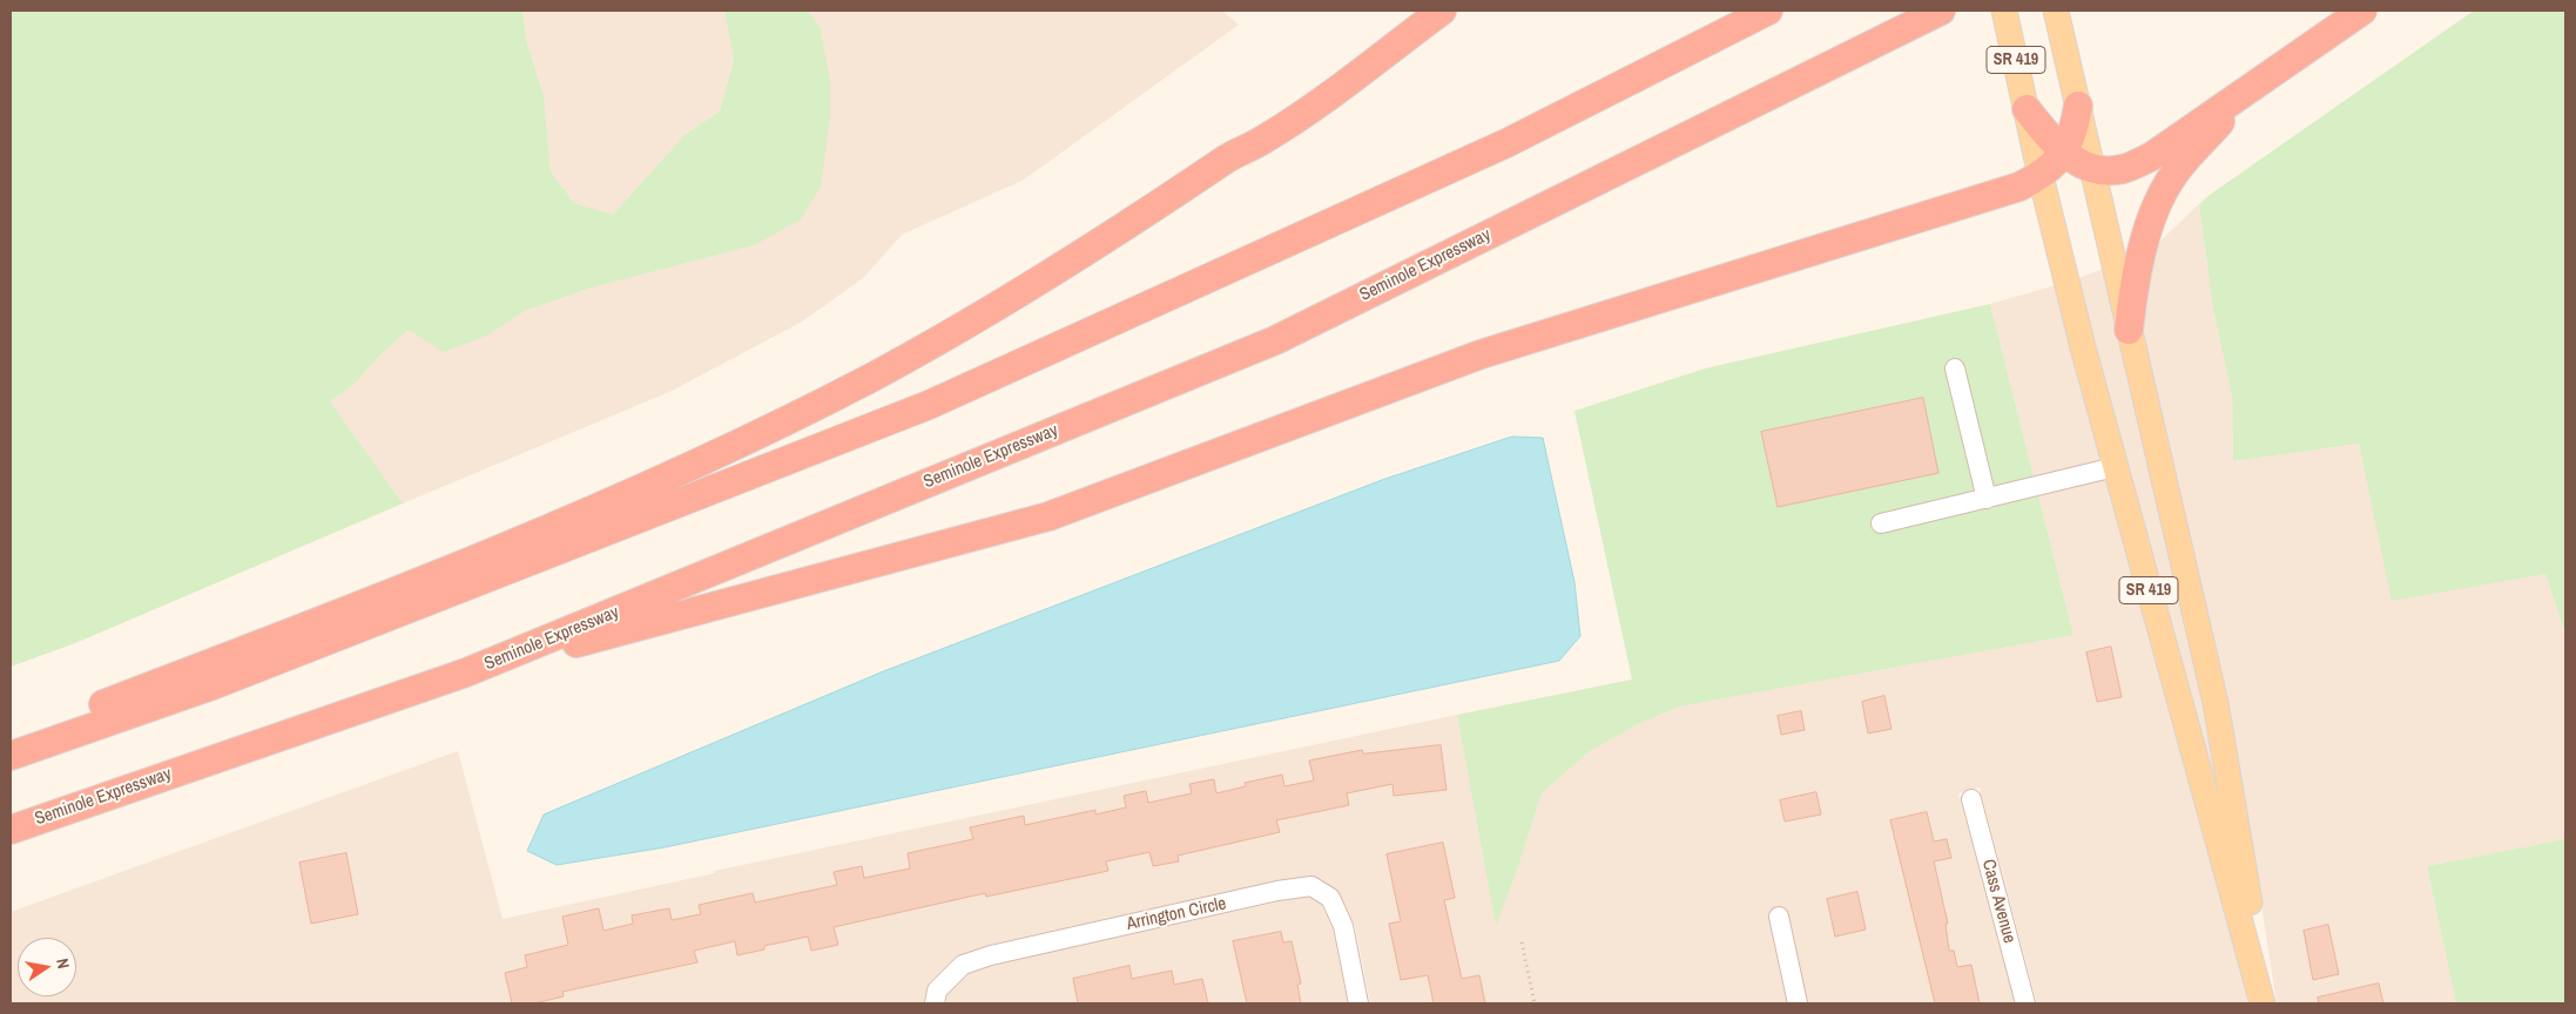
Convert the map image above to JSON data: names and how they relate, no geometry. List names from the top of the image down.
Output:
{
  "streets": {
    "highway": ["Seminole Expressway"],
    "main road": ["SR 419"],
    "street": ["Cass Avenue", "Arrington Circle"]
  },
  "north": "right"
}
